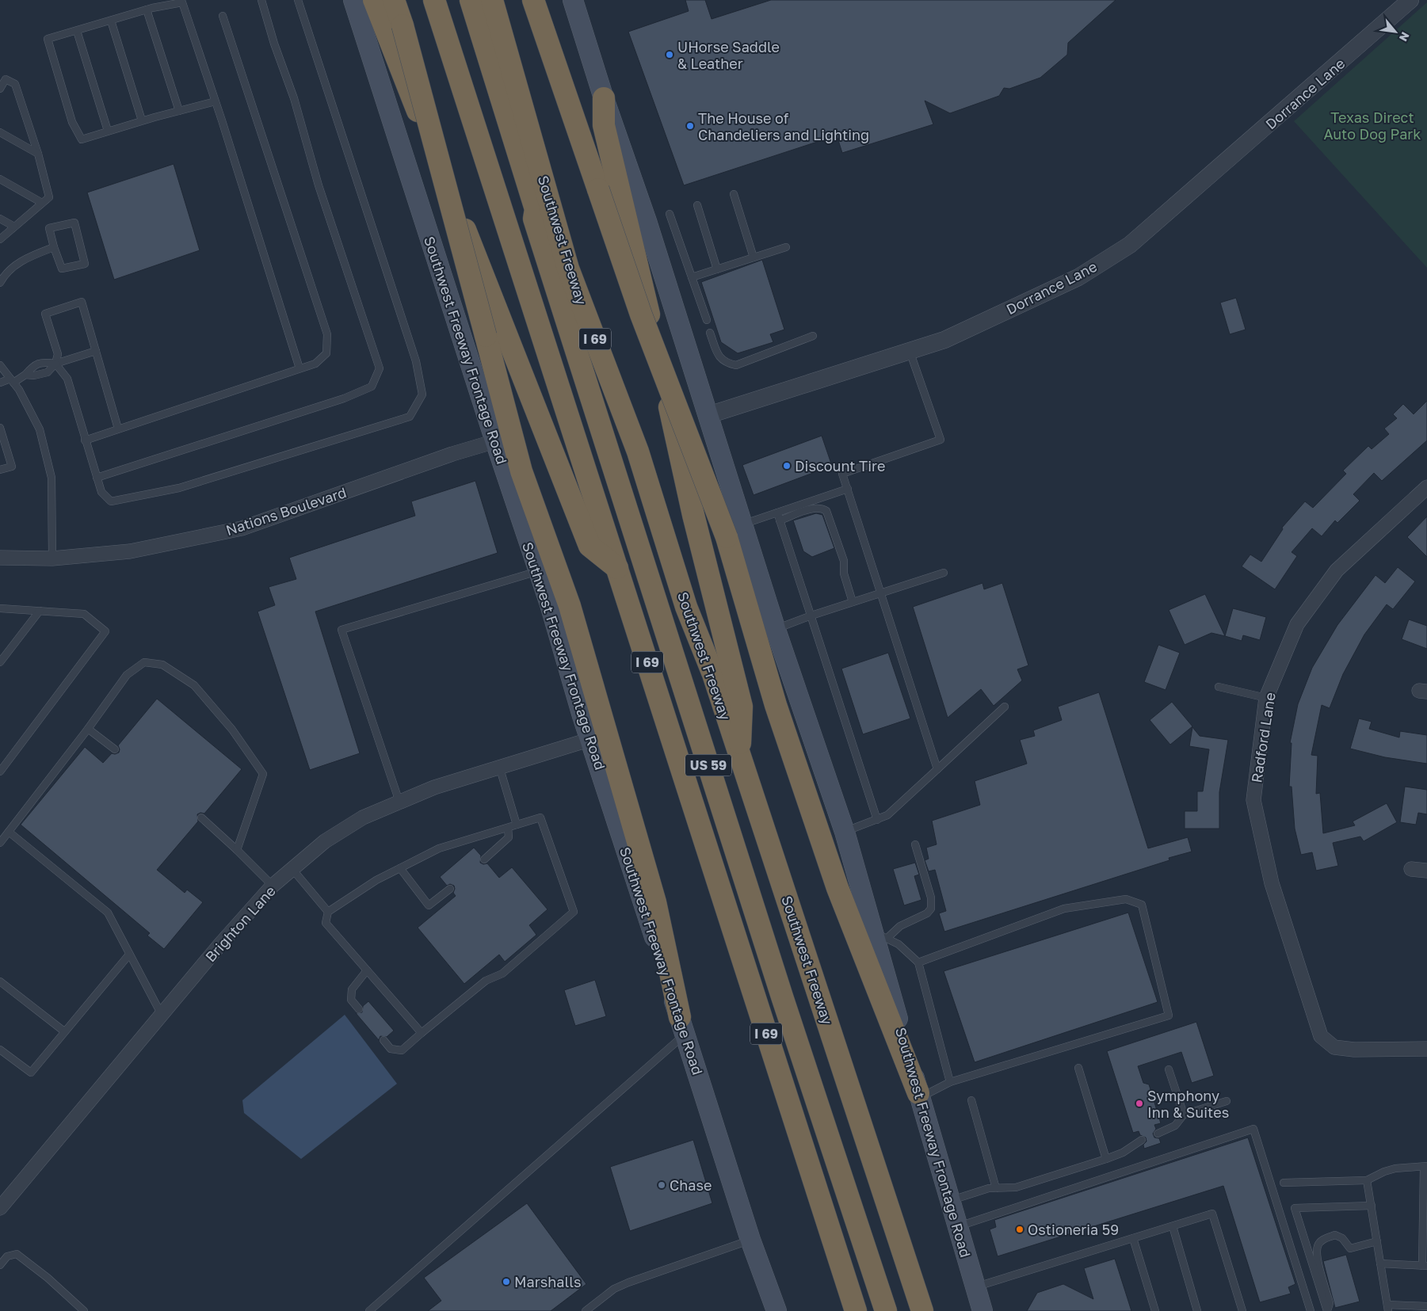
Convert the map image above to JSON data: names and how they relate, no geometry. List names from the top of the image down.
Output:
{
  "streets": {
    "highway": ["Southwest Freeway", "I 69", "US 59"],
    "main road": ["Southwest Freeway Frontage Road"],
    "street": [
      "Dorrance Lane",
      "Nations Boulevard",
      "Radford Lane",
      "Brighton Lane"
    ]
  },
  "crossings": [
    ["Dorrance Lane", "Southwest Freeway Frontage Road"],
    ["Southwest Freeway", "US 59"],
    ["Southwest Freeway Frontage Road", "Nations Boulevard"],
    ["Southwest Freeway Frontage Road", "Brighton Lane"]
  ],
  "parks": ["Texas Direct Auto Dog Park"],
  "places": [
    "UHorse Saddle & Leather",
    "The House of Chandeliers and Lighting",
    "Discount Tire",
    "Symphony Inn & Suites",
    "Chase",
    "Ostioneria 59",
    "Marshalls"
  ],
  "north": "bottom right"
}
